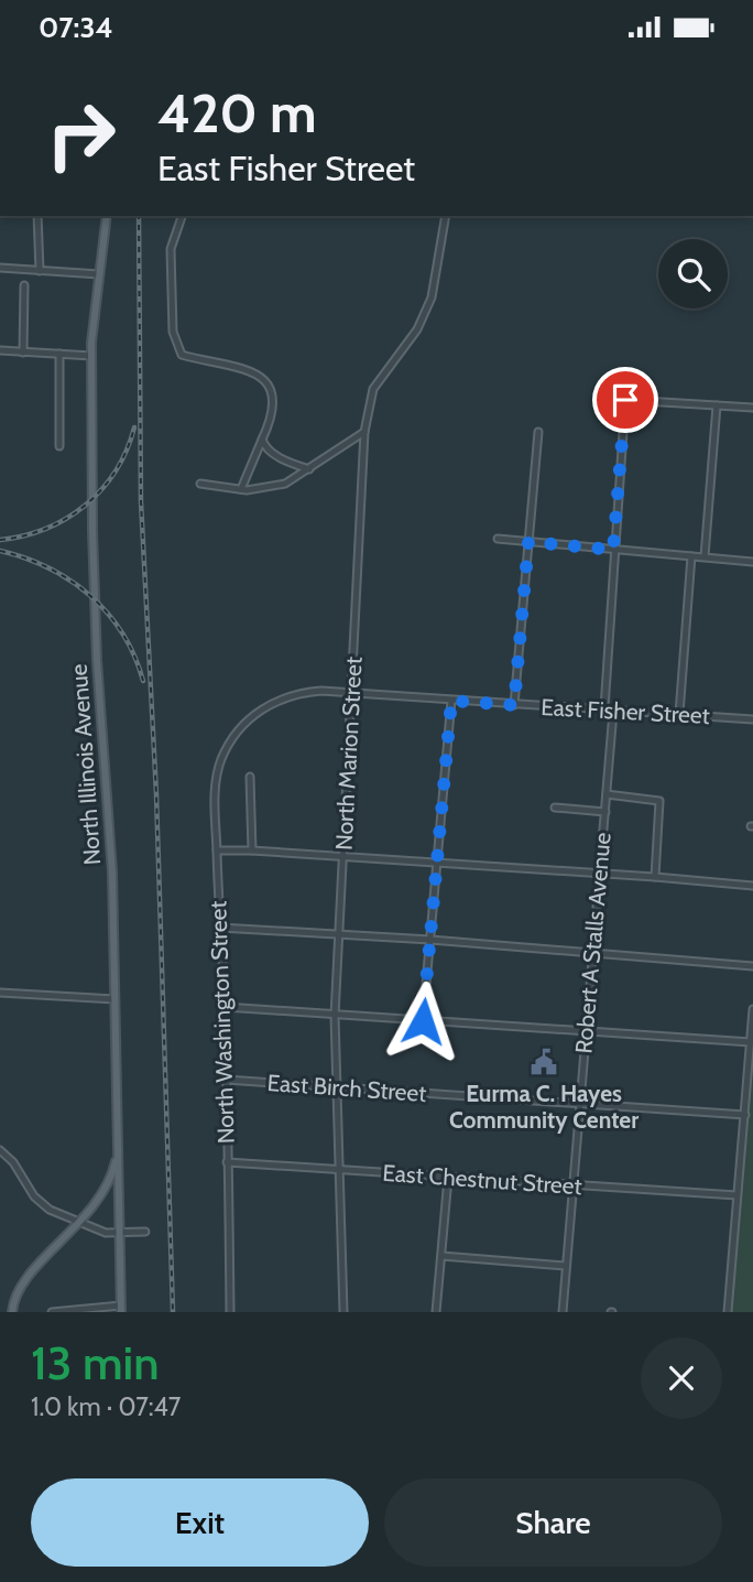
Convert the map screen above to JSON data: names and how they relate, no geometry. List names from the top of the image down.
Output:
{
  "streets": {
    "main road": ["North Illinois Avenue"],
    "street": [
      "East Fisher Street",
      "North Marion Street",
      "Robert A Stalls Avenue",
      "North Washington Street",
      "East Birch Street",
      "East Chestnut Street"
    ]
  },
  "crossings": [
    ["East Fisher Street", "North Marion Street"],
    ["East Fisher Street", "Robert A Stalls Avenue"],
    ["East Fisher Street", "North Washington Street"],
    ["North Marion Street", "East Birch Street"],
    ["North Marion Street", "East Chestnut Street"],
    ["Robert A Stalls Avenue", "East Birch Street"],
    ["Robert A Stalls Avenue", "East Chestnut Street"],
    ["North Washington Street", "East Birch Street"],
    ["North Washington Street", "East Chestnut Street"]
  ],
  "places": {
    "public building": ["Eurma C. Hayes Community Center"]
  },
  "page": {
    "status": "07:34",
    "turn": ["420 m", "East Fisher Street"],
    "heading": ["13 min", "1.0 km · 07:47"],
    "buttons": ["Exit", "Share"]
  }
}
